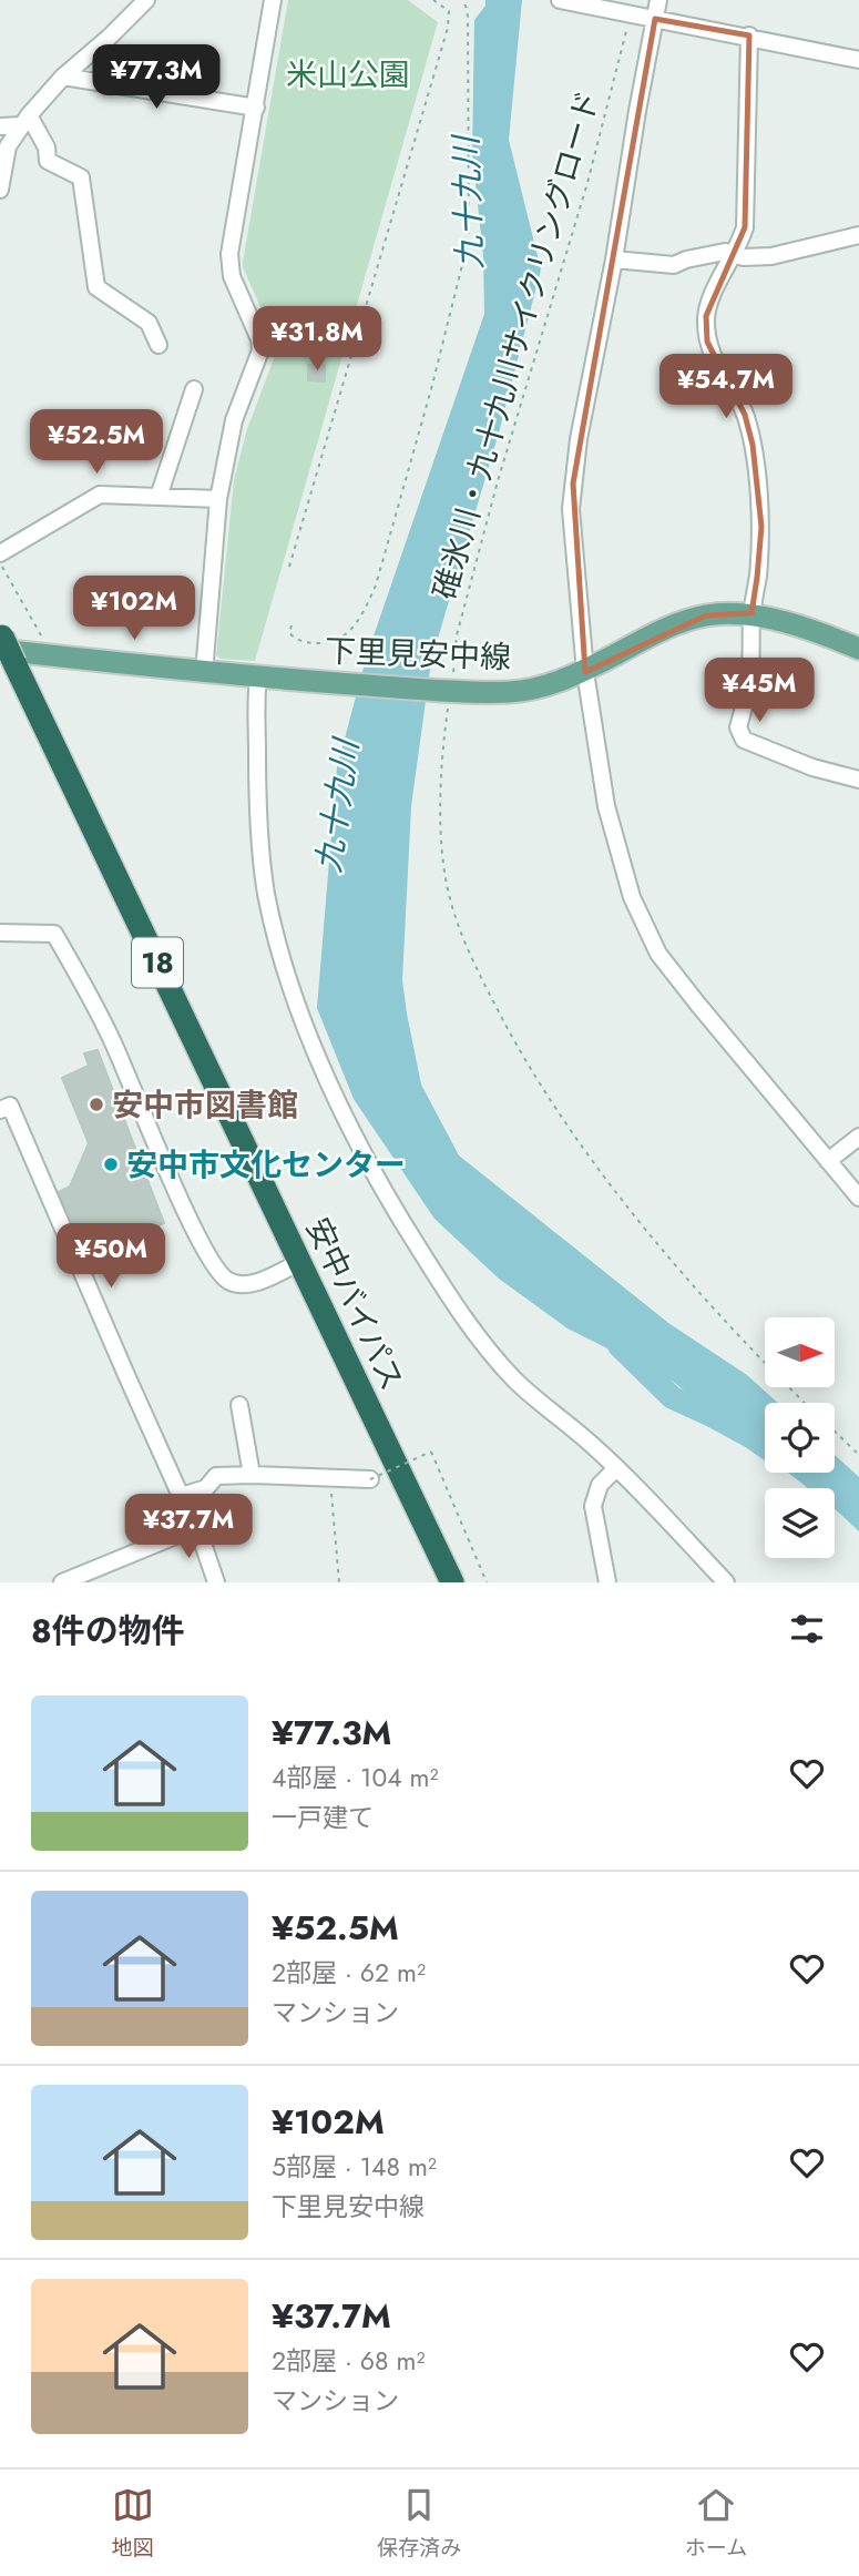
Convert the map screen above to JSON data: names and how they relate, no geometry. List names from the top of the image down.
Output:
{
  "streets": {
    "highway": ["18", "安中バイパス"],
    "main road": ["下里見安中線"],
    "path": ["碓氷川・九十九川サイクリングロード"]
  },
  "crossings": [
    ["碓氷川・九十九川サイクリングロード", "下里見安中線"],
    ["下里見安中線", "安中バイパス"]
  ],
  "water": ["九十九川"],
  "parks": ["米山公園"],
  "places": ["安中市図書館", "安中市文化センター"],
  "north": "right",
  "page": {
    "price": [
      "¥77.3M",
      "¥31.8M",
      "¥54.7M",
      "¥52.5M",
      "¥102M",
      "¥45M",
      "¥50M",
      "¥37.7M"
    ],
    "heading": "8件の物件",
    "list": [
      {
        "name": "¥77.3M",
        "note": "4部屋 · 104 m² · 一戸建て"
      },
      {
        "name": "¥52.5M",
        "note": "2部屋 · 62 m² · マンション"
      },
      {
        "name": "¥102M",
        "note": "5部屋 · 148 m² · 下里見安中線"
      },
      {
        "name": "¥37.7M",
        "note": "2部屋 · 68 m² · マンション"
      }
    ],
    "tabs": ["地図", "保存済み", "ホーム"]
  }
}
